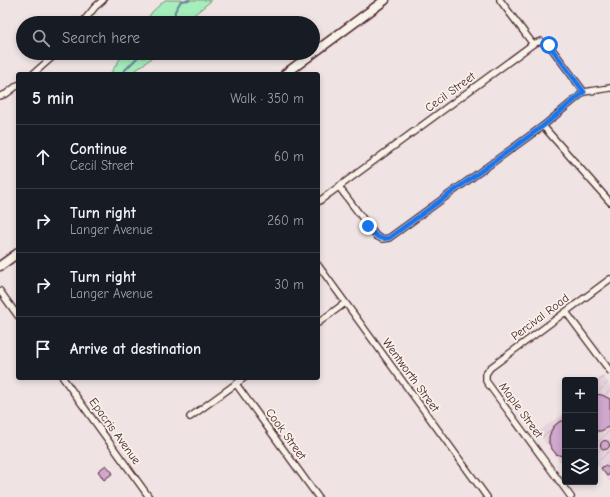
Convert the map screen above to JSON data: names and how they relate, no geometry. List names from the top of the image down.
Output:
{
  "streets": {
    "street": [
      "Cecil Street",
      "Percival Road",
      "Wentworth Street",
      "Maple Street",
      "Epacris Avenue",
      "Cook Street"
    ]
  },
  "crossings": [
    ["Percival Road", "Maple Street"]
  ],
  "page": {
    "search": "Search here",
    "heading": ["5 min", "Walk · 350 m"],
    "list": [
      ["Continue", "Cecil Street", "60 m"],
      ["Turn right", "Langer Avenue", "260 m"],
      ["Turn right", "Langer Avenue", "30 m"],
      "Arrive at destination"
    ],
    "map_buttons": ["+", "−"]
  }
}
